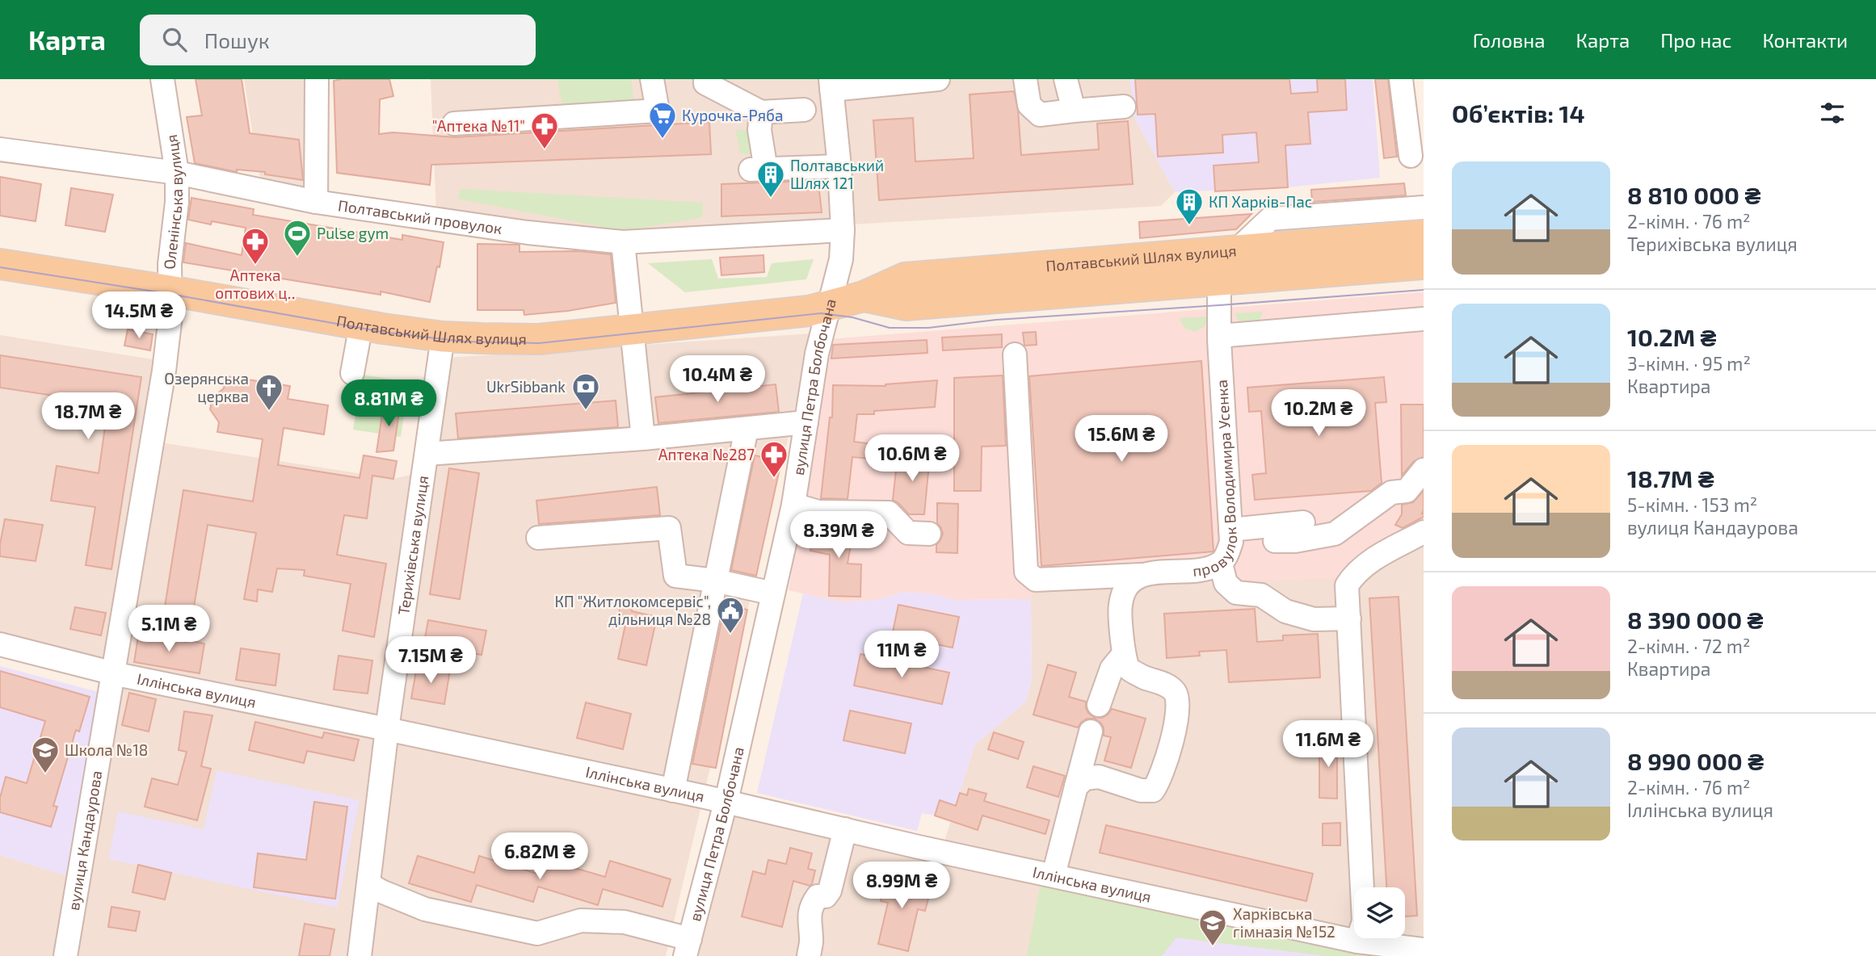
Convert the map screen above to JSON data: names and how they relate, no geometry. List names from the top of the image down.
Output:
{
  "streets": {
    "main road": ["Полтавський Шлях вулиця"],
    "street": [
      "Оленінська вулиця",
      "Полтавський провулок",
      "вулиця Петра Болбочана",
      "провулок Володимира Усенка",
      "Терихівська вулиця",
      "Іллінська вулиця",
      "вулиця Кандаурова"
    ]
  },
  "crossings": [
    ["Оленінська вулиця", "Полтавський провулок"],
    ["Оленінська вулиця", "Полтавський Шлях вулиця"],
    ["Оленінська вулиця", "вулиця Кандаурова"],
    ["Полтавський провулок", "вулиця Петра Болбочана"],
    ["Полтавський Шлях вулиця", "вулиця Петра Болбочана"],
    ["Полтавський Шлях вулиця", "провулок Володимира Усенка"],
    ["Полтавський Шлях вулиця", "Терихівська вулиця"],
    ["Полтавський Шлях вулиця", "вулиця Кандаурова"],
    ["вулиця Петра Болбочана", "Іллінська вулиця"],
    ["Терихівська вулиця", "Іллінська вулиця"],
    ["Іллінська вулиця", "вулиця Кандаурова"]
  ],
  "places": {
    "supermarket": ["Курочка-Ряба"],
    "pharmacy": ["\"Аптека №11\"", "Аптека оптових ц‥", "Аптека №287"],
    "building": ["Полтавський Шлях 121", "КП Харків-Пас"],
    "sports": ["Pulse gym"],
    "bank": ["UkrSibbank"],
    "church": ["Озерянська церква"],
    "public building": ["КП \"Житлокомсервіс\", дільниця №28"],
    "school or university": ["Школа №18", "Харківська гімназія №152"]
  },
  "page": {
    "header": "Карта",
    "search": "Пошук",
    "nav": [
      "Головна",
      "Карта",
      "Про нас",
      "Контакти"
    ],
    "heading": "Об’єктів: 14",
    "list": [
      {
        "name": "8 810 000 ₴",
        "note": "2-кімн. · 76 m² · Терихівська вулиця"
      },
      {
        "name": "10.2M ₴",
        "note": "3-кімн. · 95 m² · Квартира"
      },
      {
        "name": "18.7M ₴",
        "note": "5-кімн. · 153 m² · вулиця Кандаурова"
      },
      {
        "name": "8 390 000 ₴",
        "note": "2-кімн. · 72 m² · Квартира"
      },
      {
        "name": "8 990 000 ₴",
        "note": "2-кімн. · 76 m² · Іллінська вулиця"
      }
    ],
    "price": [
      "14.5M ₴",
      "10.4M ₴",
      "8.81M ₴",
      "10.2M ₴",
      "18.7M ₴",
      "15.6M ₴",
      "10.6M ₴",
      "8.39M ₴",
      "5.1M ₴",
      "11M ₴",
      "7.15M ₴",
      "11.6M ₴",
      "6.82M ₴",
      "8.99M ₴"
    ]
  }
}
